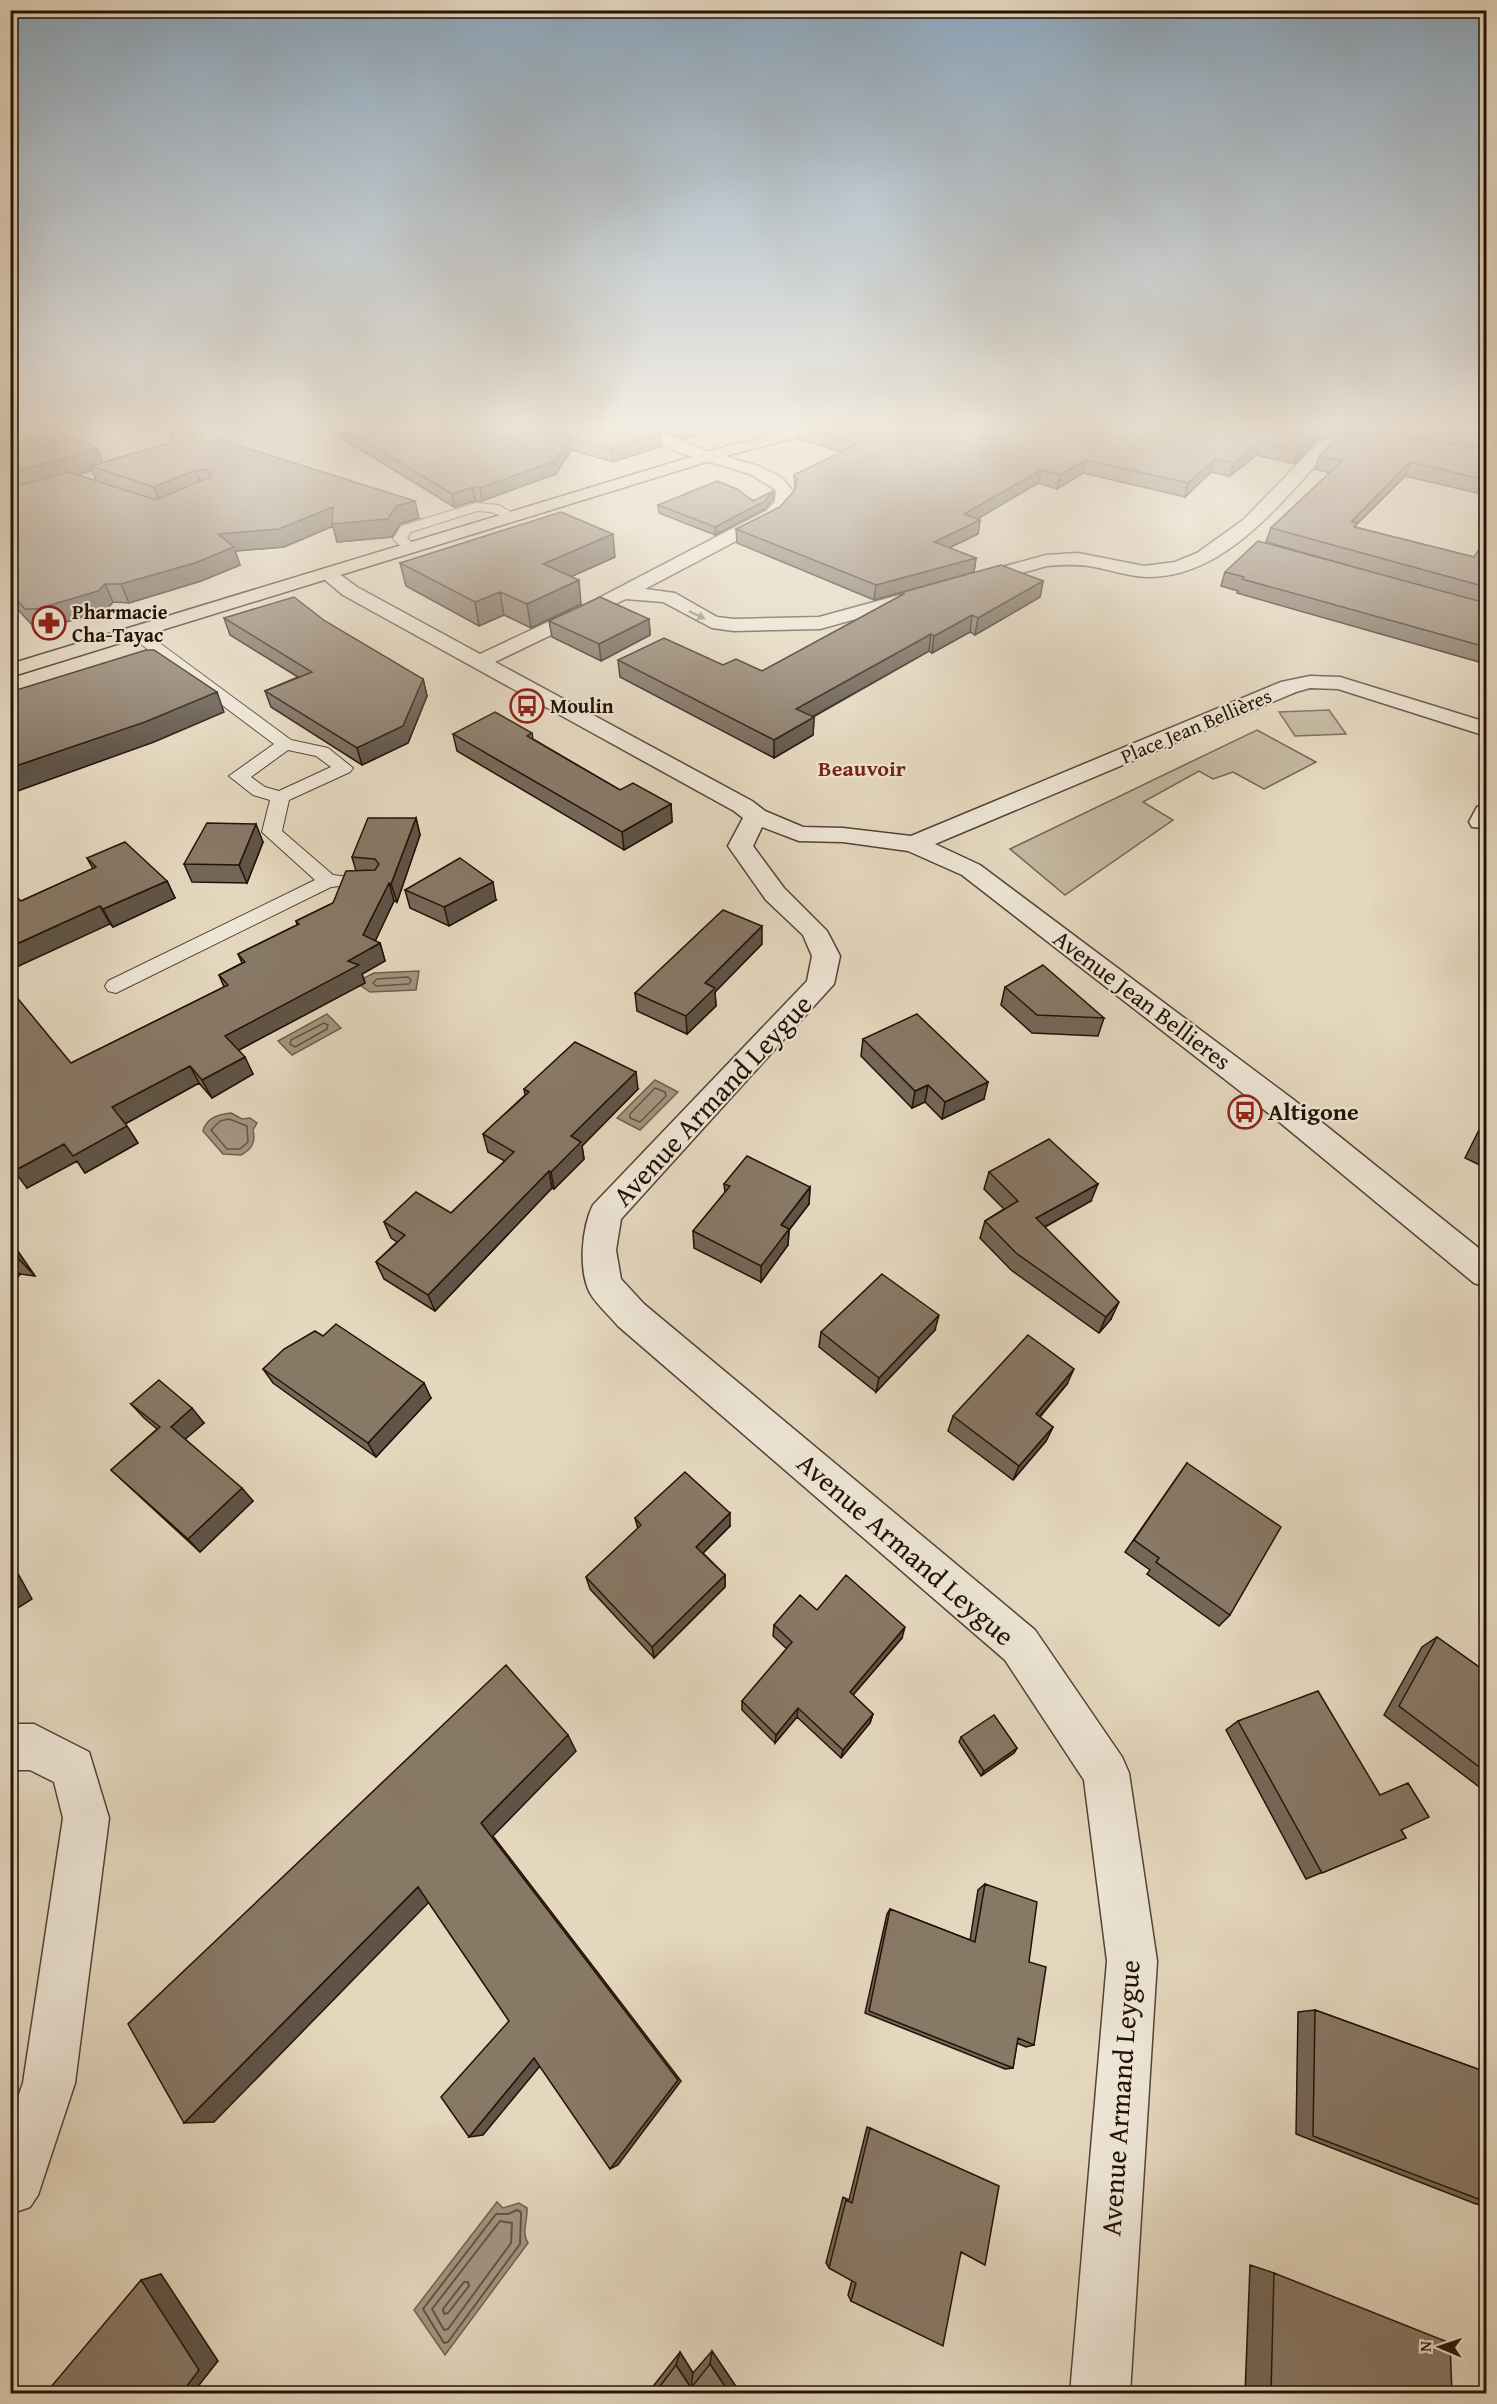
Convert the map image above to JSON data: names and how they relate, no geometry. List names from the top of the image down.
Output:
{
  "streets": {
    "street": ["Place Jean Bellières", "Avenue Jean Bellieres", "Avenue Armand Leygue"]
  },
  "crossings": [
    ["Place Jean Bellières", "Avenue Jean Bellieres"],
    ["Avenue Jean Bellieres", "Avenue Armand Leygue"]
  ],
  "districts": ["Beauvoir"],
  "places": {
    "pharmacy": ["Pharmacie Cha-Tayac"],
    "bus stop": ["Moulin", "Altigone"]
  },
  "north": "left"
}
